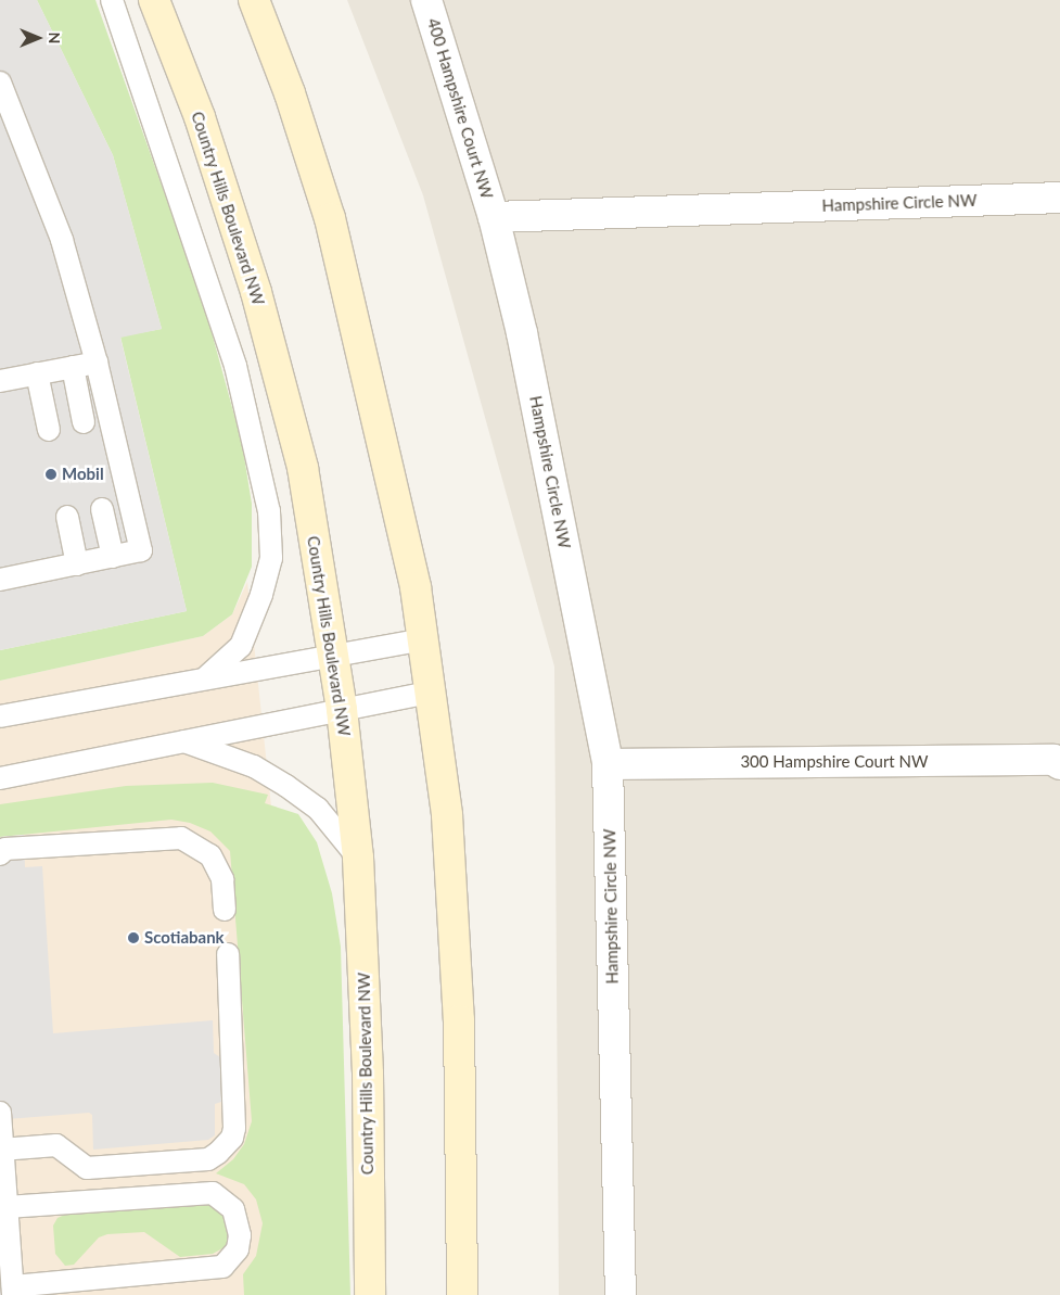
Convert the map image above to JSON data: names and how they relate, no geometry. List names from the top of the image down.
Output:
{
  "streets": {
    "main road": ["Country Hills Boulevard NW"],
    "street": ["400 Hampshire Court NW", "Hampshire Circle NW", "300 Hampshire Court NW"]
  },
  "crossings": [
    ["400 Hampshire Court NW", "Hampshire Circle NW"],
    ["Hampshire Circle NW", "300 Hampshire Court NW"]
  ],
  "places": ["Mobil", "Scotiabank"],
  "north": "right"
}
